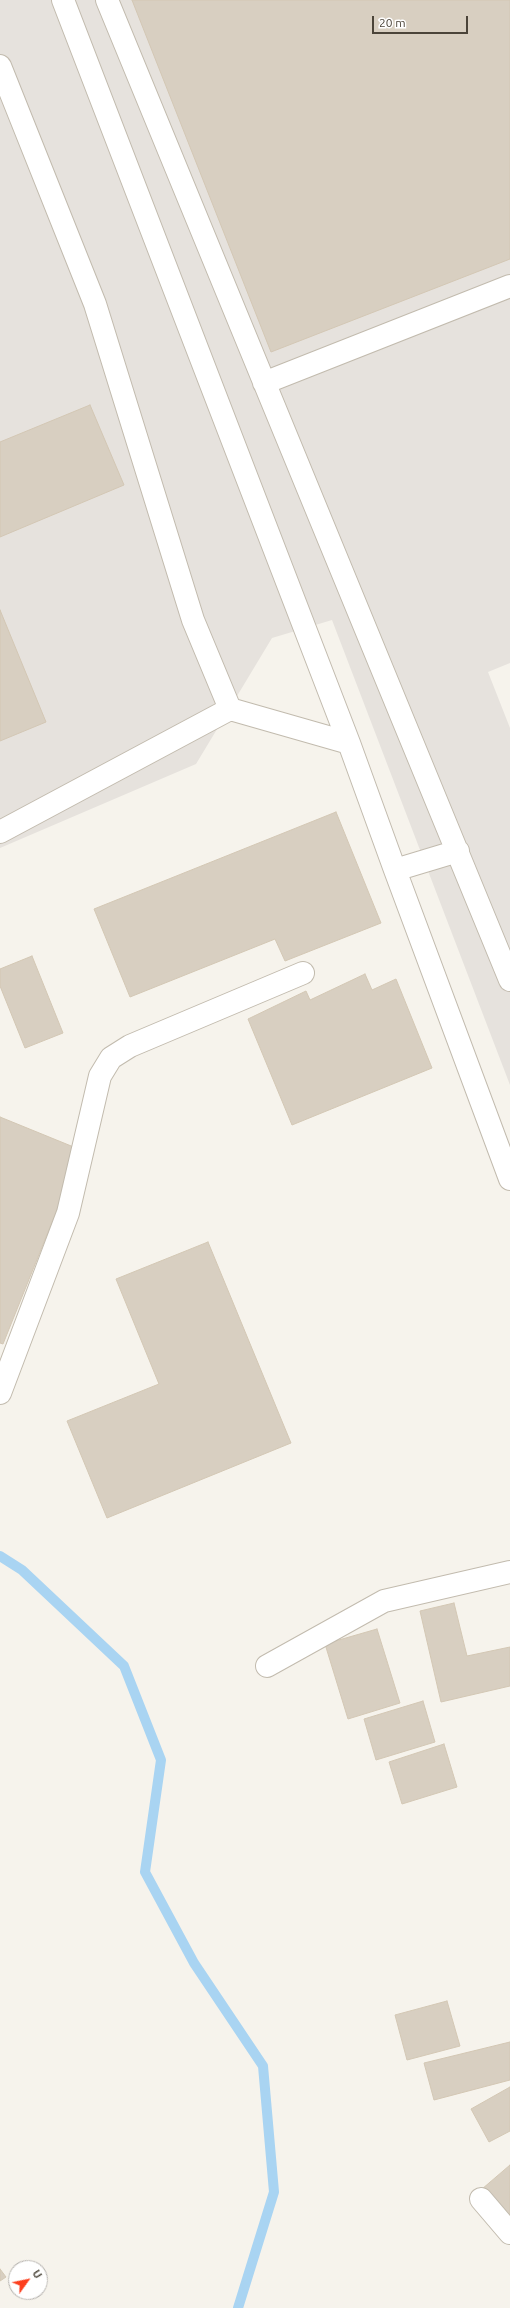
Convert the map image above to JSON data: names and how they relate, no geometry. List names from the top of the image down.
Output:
{
  "scale_bar": "20 m",
  "north": "top right"
}
